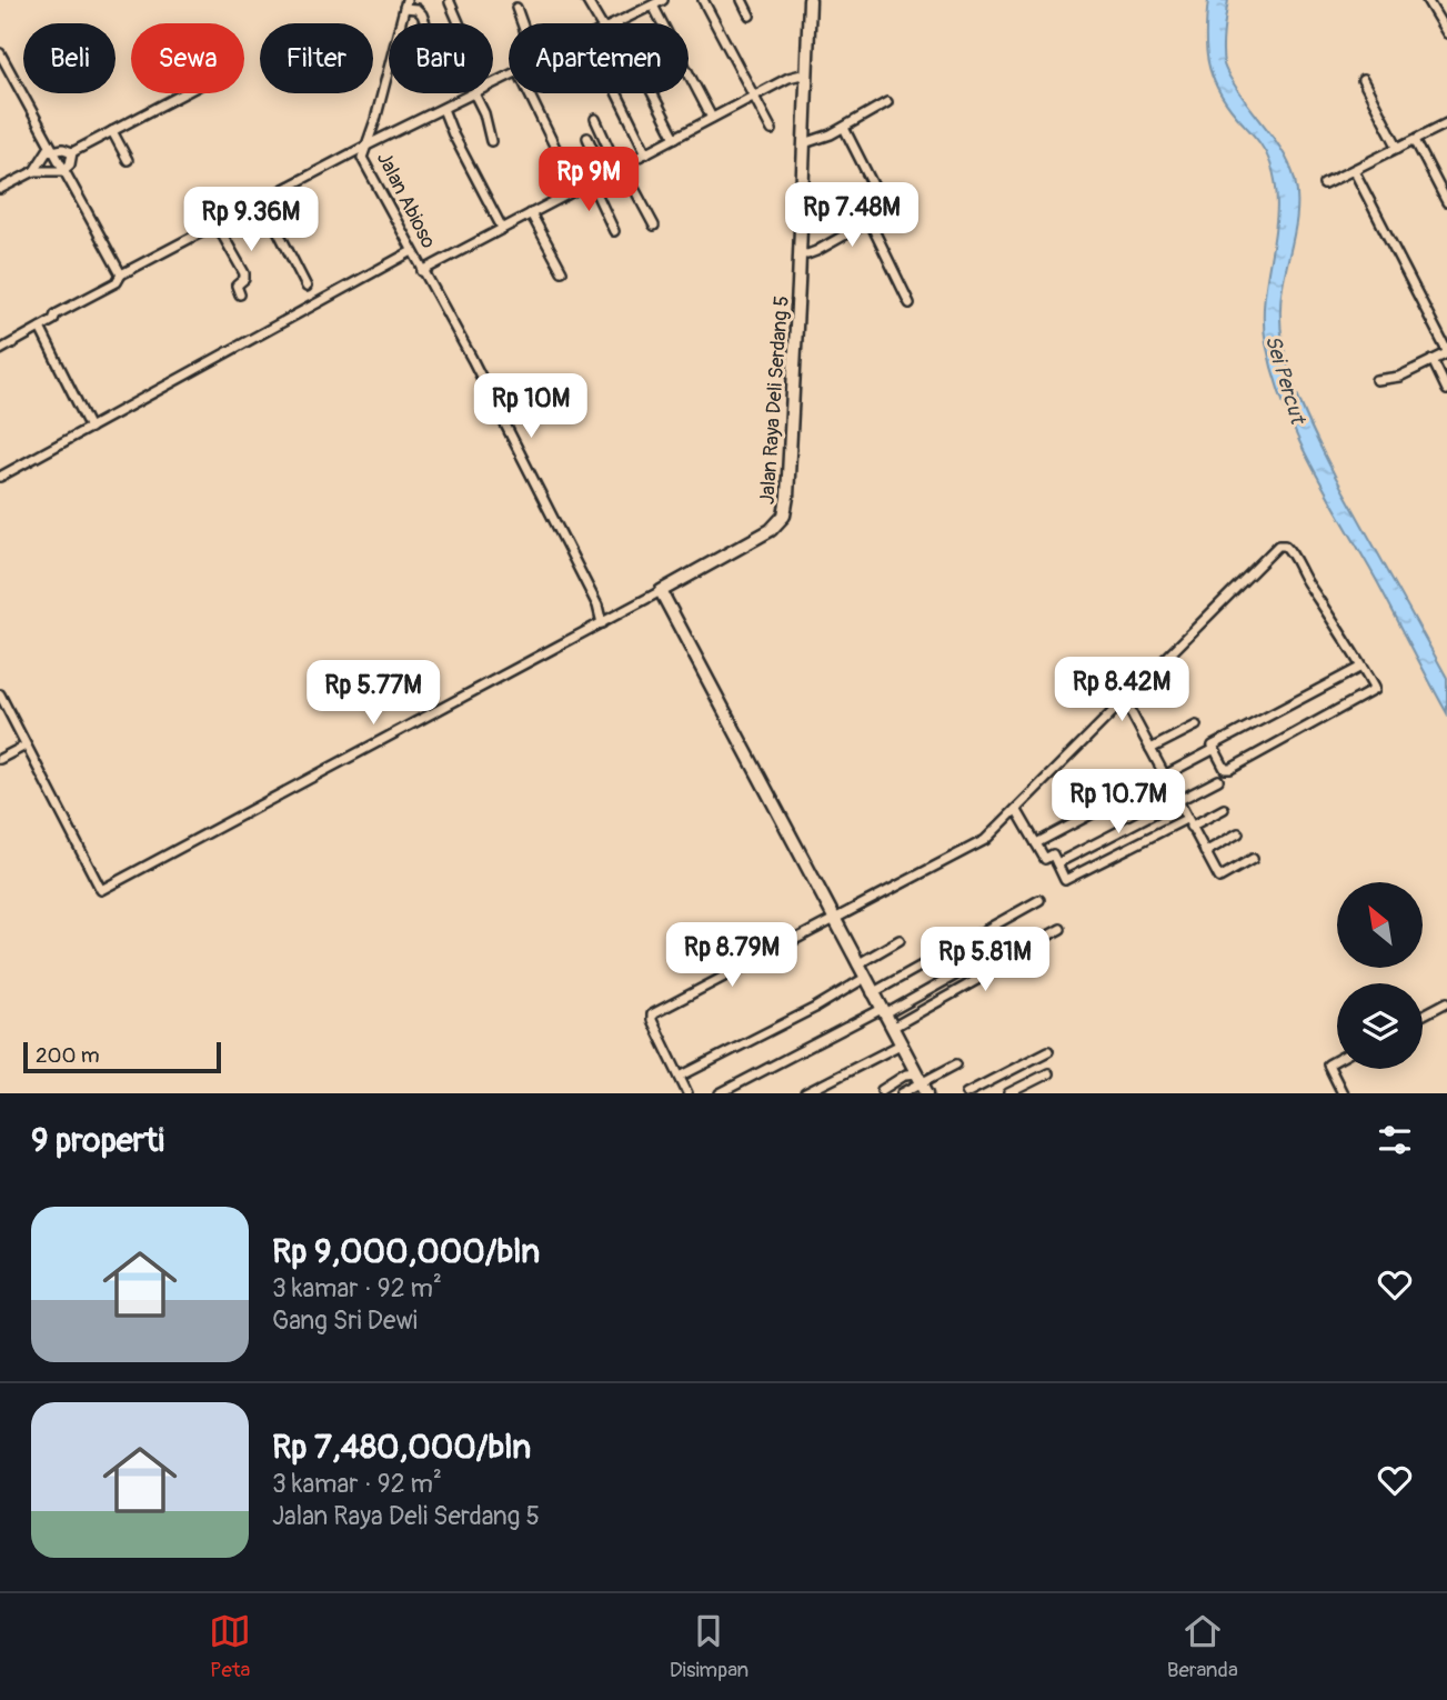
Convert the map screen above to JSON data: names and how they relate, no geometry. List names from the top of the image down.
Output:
{
  "streets": {
    "street": ["Jalan Abioso", "Jalan Raya Deli Serdang 5"]
  },
  "water": ["Sei Percut"],
  "scale_bar": "200 m",
  "north": "top left",
  "page": {
    "chip": [
      "Beli",
      "Sewa",
      "Filter",
      "Baru",
      "Apartemen"
    ],
    "price": [
      "Rp 9M",
      "Rp 7.48M",
      "Rp 9.36M",
      "Rp 10M",
      "Rp 8.42M",
      "Rp 5.77M",
      "Rp 10.7M",
      "Rp 8.79M",
      "Rp 5.81M"
    ],
    "scale": "200 m",
    "heading": "9 properti",
    "list": [
      {
        "name": "Rp 9,000,000/bln",
        "note": "3 kamar · 92 m² · Gang Sri Dewi"
      },
      {
        "name": "Rp 7,480,000/bln",
        "note": "3 kamar · 92 m² · Jalan Raya Deli Serdang 5"
      }
    ],
    "tabs": ["Peta", "Disimpan", "Beranda"]
  }
}
